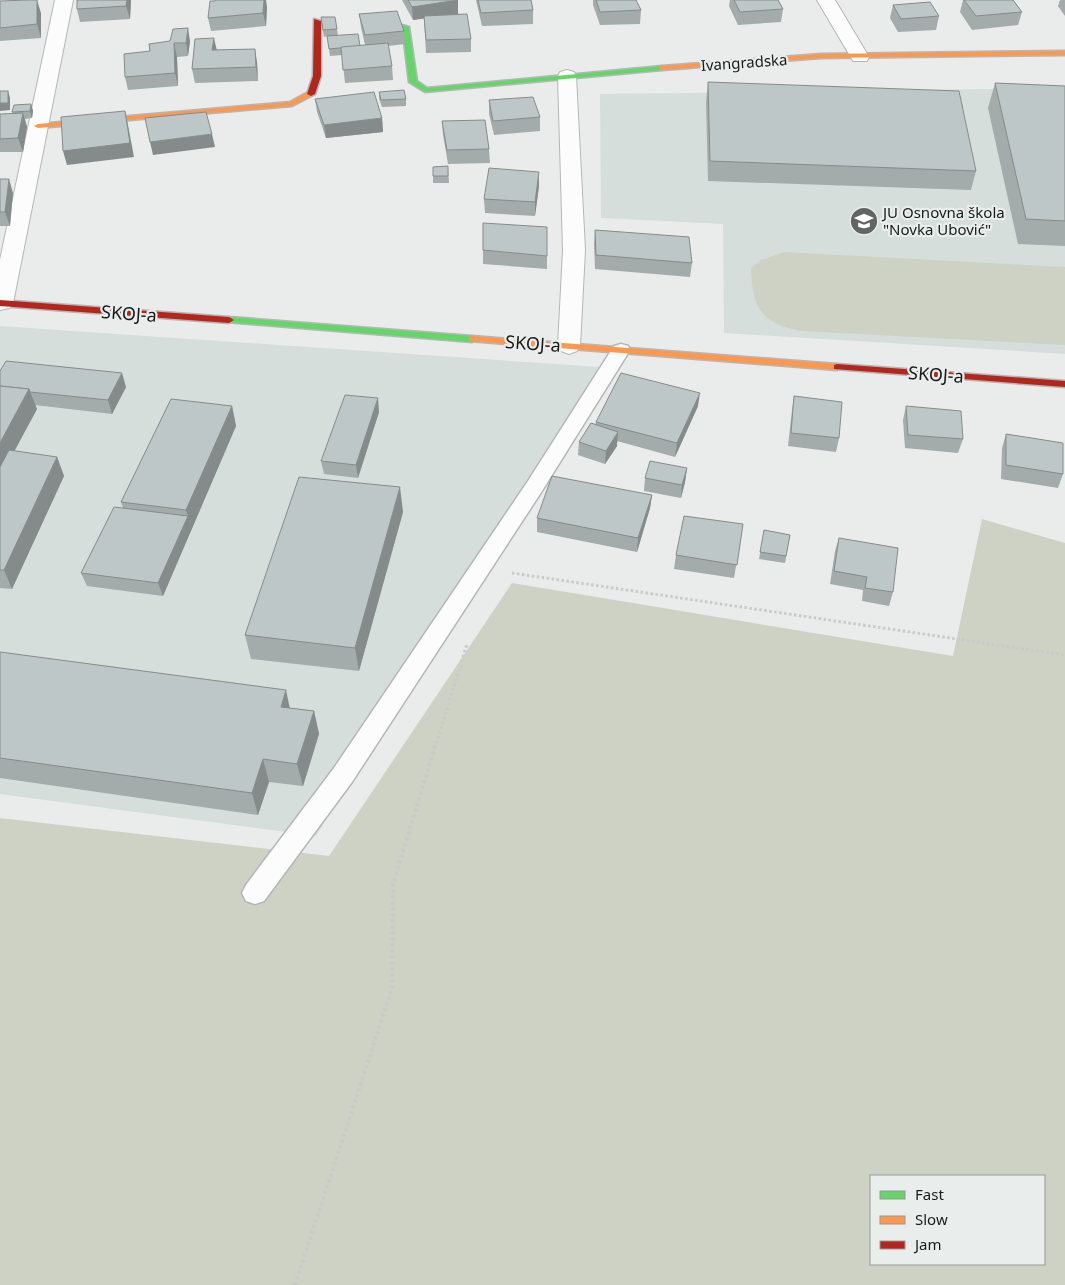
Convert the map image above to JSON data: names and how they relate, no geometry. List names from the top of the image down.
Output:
{
  "streets": {
    "street": ["Ivangradska", "SKOJ-a"]
  },
  "places": {
    "school or university": ["JU Osnovna škola \"Novka Ubović\""]
  },
  "legend": ["Fast", "Slow", "Jam"]
}
